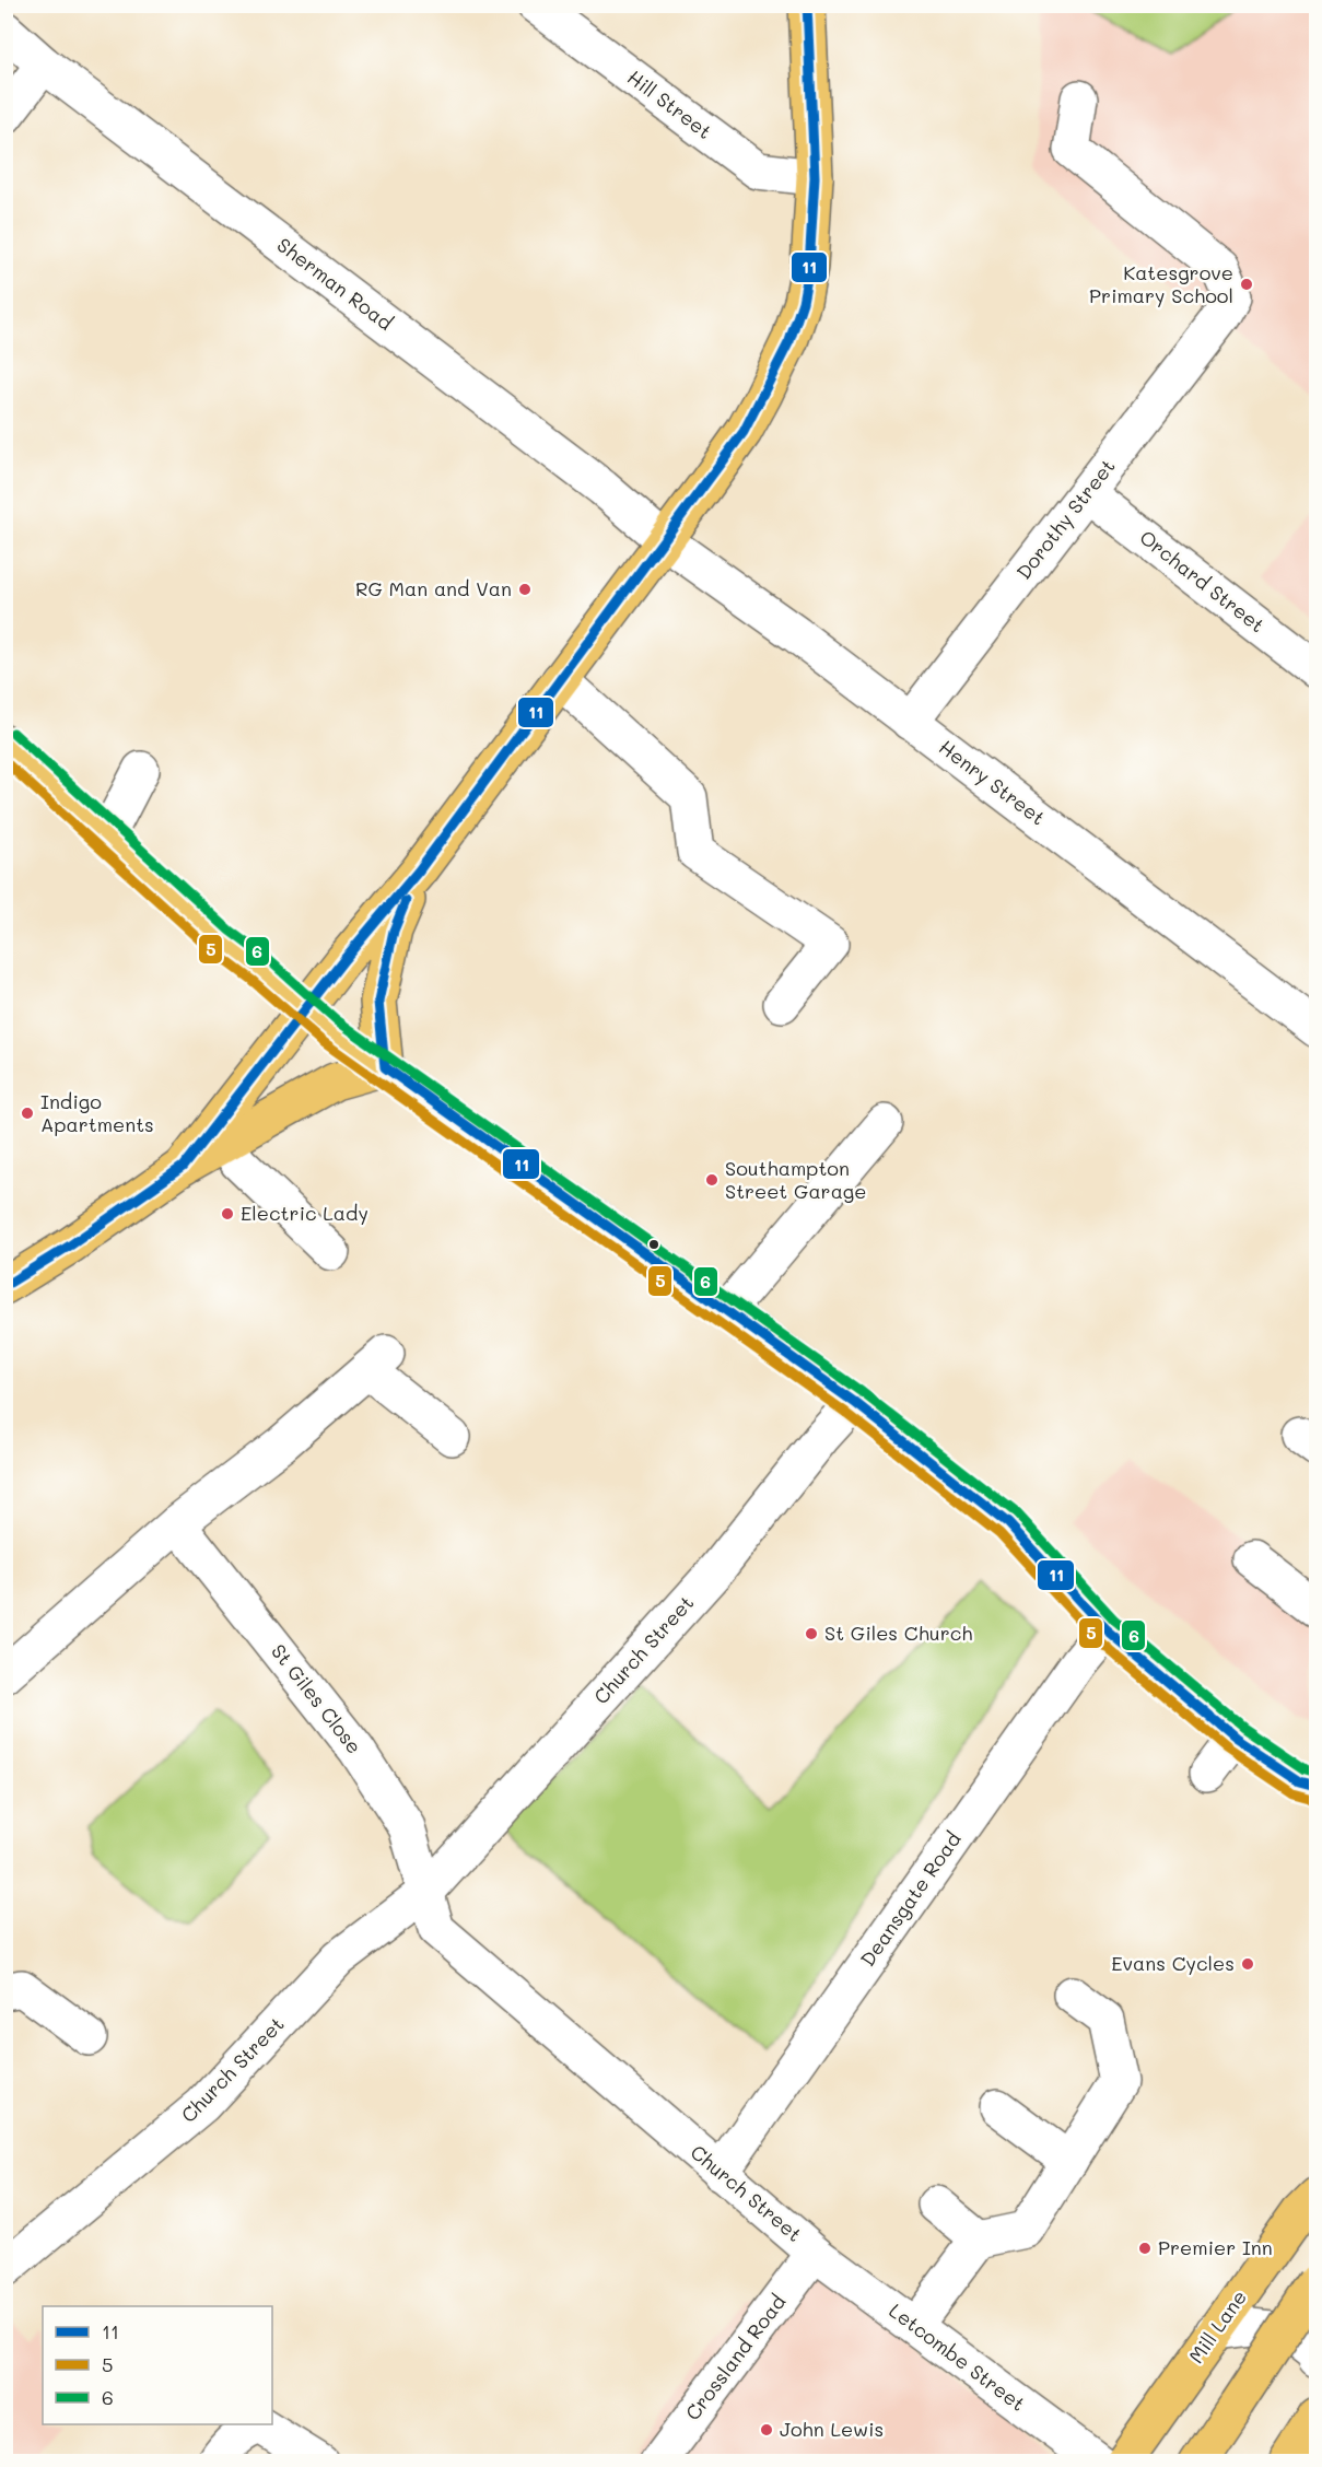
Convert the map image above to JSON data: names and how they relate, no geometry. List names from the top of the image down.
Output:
{
  "streets": {
    "main road": ["Mill Lane"],
    "street": [
      "Hill Street",
      "Sherman Road",
      "Dorothy Street",
      "Orchard Street",
      "Henry Street",
      "Church Street",
      "St Giles Close",
      "Deansgate Road",
      "Crossland Road",
      "Letcombe Street"
    ]
  },
  "crossings": [
    ["Sherman Road", "Henry Street"],
    ["Dorothy Street", "Orchard Street"],
    ["Dorothy Street", "Henry Street"],
    ["Church Street", "St Giles Close"],
    ["Church Street", "Deansgate Road"],
    ["Church Street", "Crossland Road"],
    ["Church Street", "Letcombe Street"],
    ["Crossland Road", "Letcombe Street"]
  ],
  "places": [
    "Katesgrove Primary School",
    "RG Man and Van",
    "Indigo Apartments",
    "Southampton Street Garage",
    "Electric Lady",
    "St Giles Church",
    "Evans Cycles",
    "Premier Inn",
    "John Lewis"
  ],
  "lines": ["transit line 11", "transit line 6", "transit line 5"],
  "legend": ["11", "5", "6"]
}
